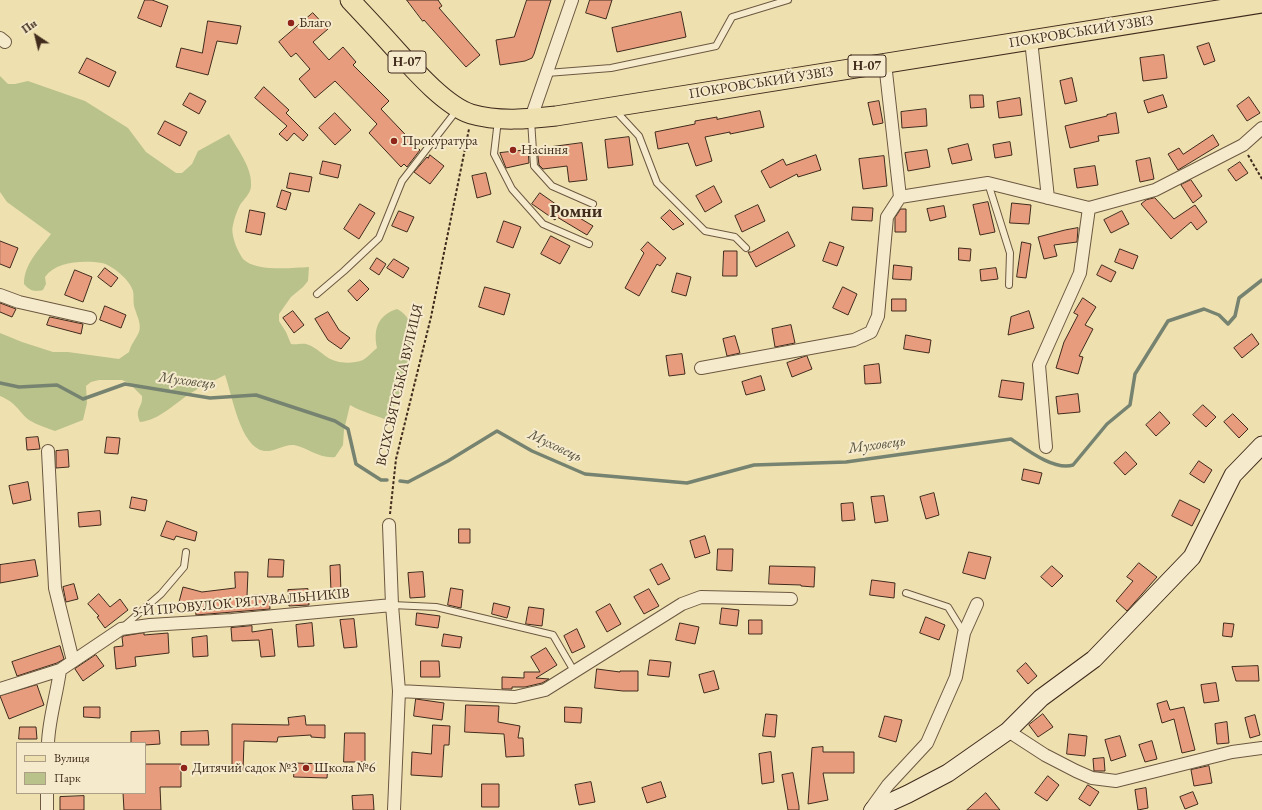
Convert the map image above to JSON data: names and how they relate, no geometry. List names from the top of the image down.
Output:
{
  "streets": {
    "main road": ["ПОКРОВСЬКИЙ УЗВІЗ", "Н-07"],
    "street": ["5-Й ПРОВУЛОК РЯТУВАЛЬНИКІВ"],
    "path": ["ВСІХСВЯТСЬКА ВУЛИЦЯ"]
  },
  "crossings": [
    ["ПОКРОВСЬКИЙ УЗВІЗ", "Н-07"],
    ["ПОКРОВСЬКИЙ УЗВІЗ", "ВСІХСВЯТСЬКА ВУЛИЦЯ"],
    ["Н-07", "ВСІХСВЯТСЬКА ВУЛИЦЯ"]
  ],
  "districts": ["Ромни"],
  "water": ["Муховець"],
  "places": [
    "Благо",
    "Прокуратура",
    "Насіння",
    "Дитячий садок №3",
    "Школа №6"
  ],
  "legend": ["Вулиця", "Парк"],
  "north": "top left"
}
